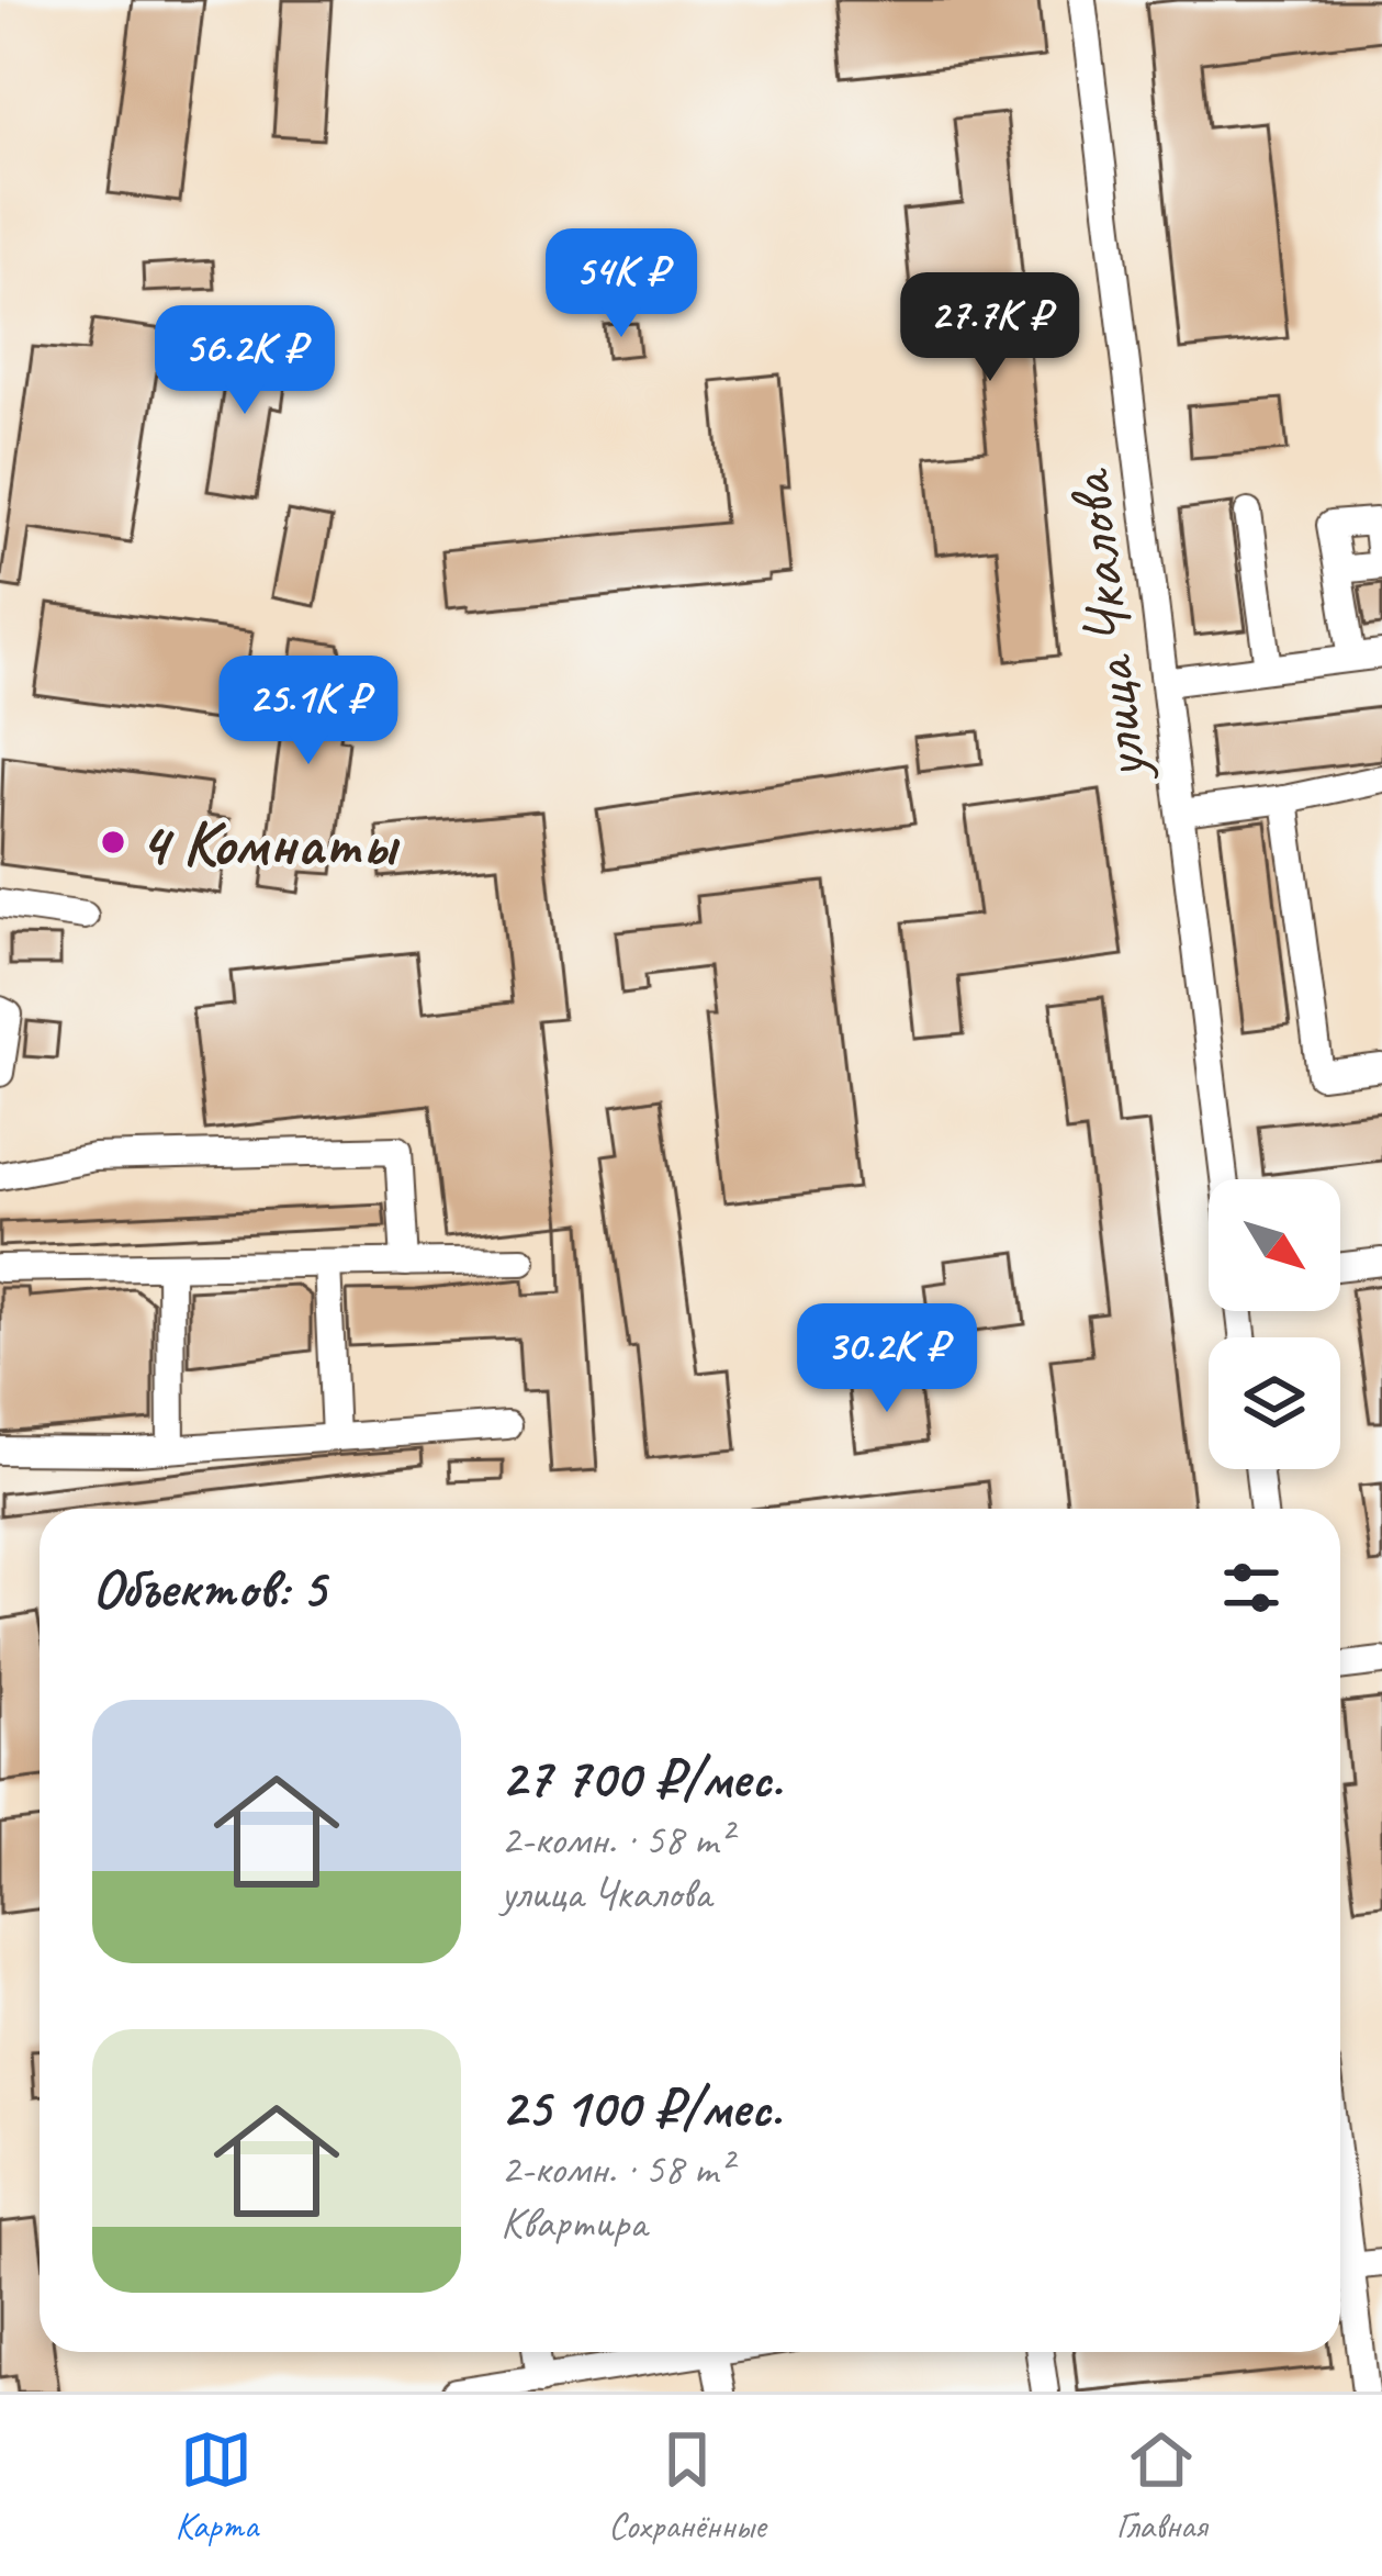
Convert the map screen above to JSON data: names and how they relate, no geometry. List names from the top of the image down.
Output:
{
  "streets": {
    "street": ["улица Чкалова"]
  },
  "places": ["4 Комнаты"],
  "north": "bottom right",
  "page": {
    "price": [
      "54K ₽",
      "27.7K ₽",
      "56.2K ₽",
      "25.1K ₽",
      "30.2K ₽"
    ],
    "heading": "Объектов: 5",
    "list": [
      {
        "name": "27 700 ₽/мес.",
        "note": "2-комн. · 58 m² · улица Чкалова"
      },
      {
        "name": "25 100 ₽/мес.",
        "note": "2-комн. · 58 m² · Квартира"
      }
    ],
    "tabs": ["Карта", "Сохранённые", "Главная"]
  }
}
